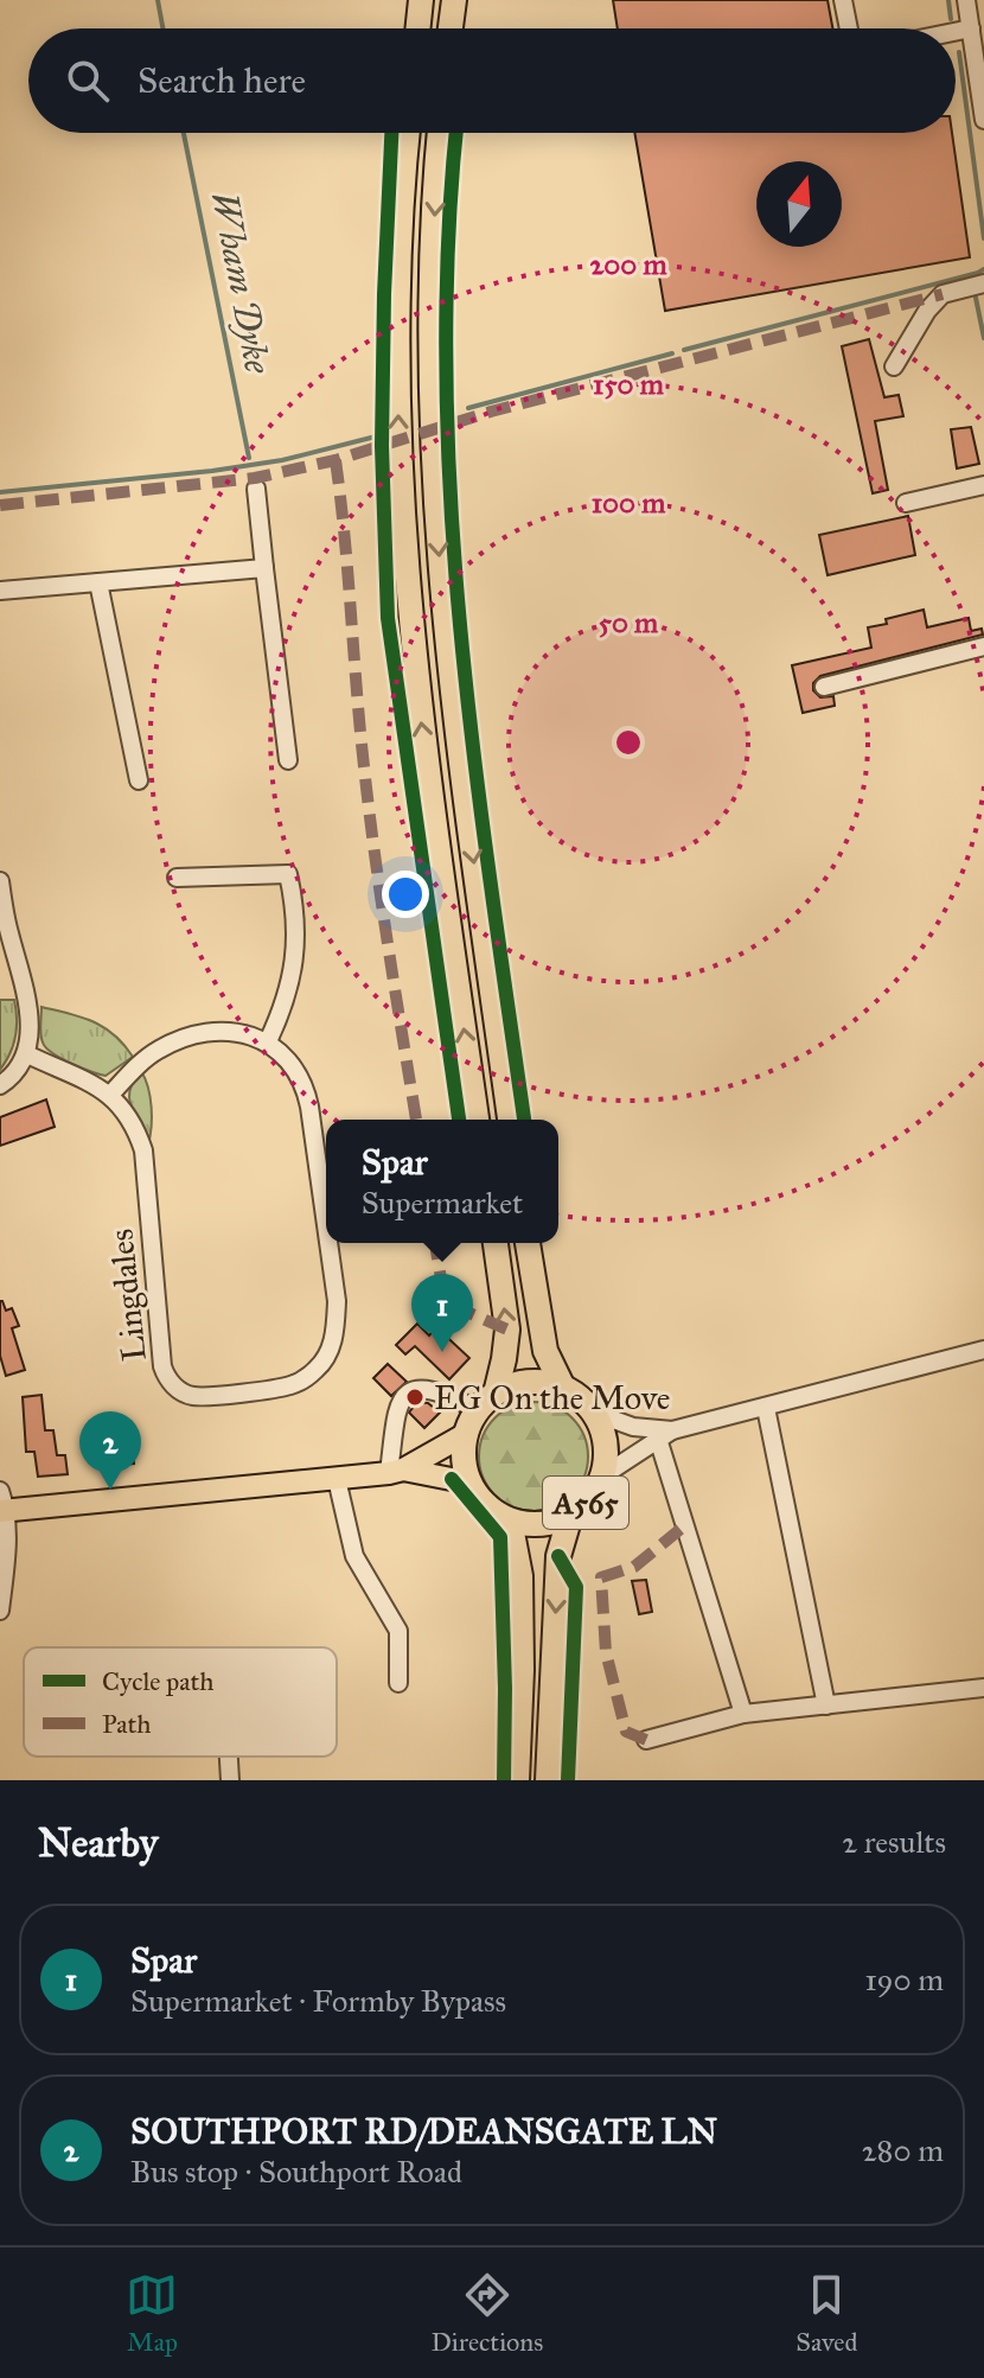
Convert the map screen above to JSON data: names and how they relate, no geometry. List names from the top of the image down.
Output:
{
  "streets": {
    "highway": ["A565"],
    "street": ["Lingdales"]
  },
  "water": ["Wham Dyke"],
  "places": ["EG On the Move"],
  "legend": ["Cycle path", "Path"],
  "north": "top",
  "page": {
    "search": "Search here",
    "popup": ["Spar", "Supermarket"],
    "pins": ["1", "2"],
    "heading": ["Nearby", "2 results"],
    "list": [
      {
        "mark": "1",
        "name": "Spar",
        "note": "Supermarket · Formby Bypass",
        "value": "190 m"
      },
      {
        "mark": "2",
        "name": "SOUTHPORT RD/DEANSGATE LN",
        "note": "Bus stop · Southport Road",
        "value": "280 m"
      }
    ],
    "nav": ["Map", "Directions", "Saved"]
  },
  "rings": [
    "200 m",
    "150 m",
    "100 m",
    "50 m"
  ]
}
